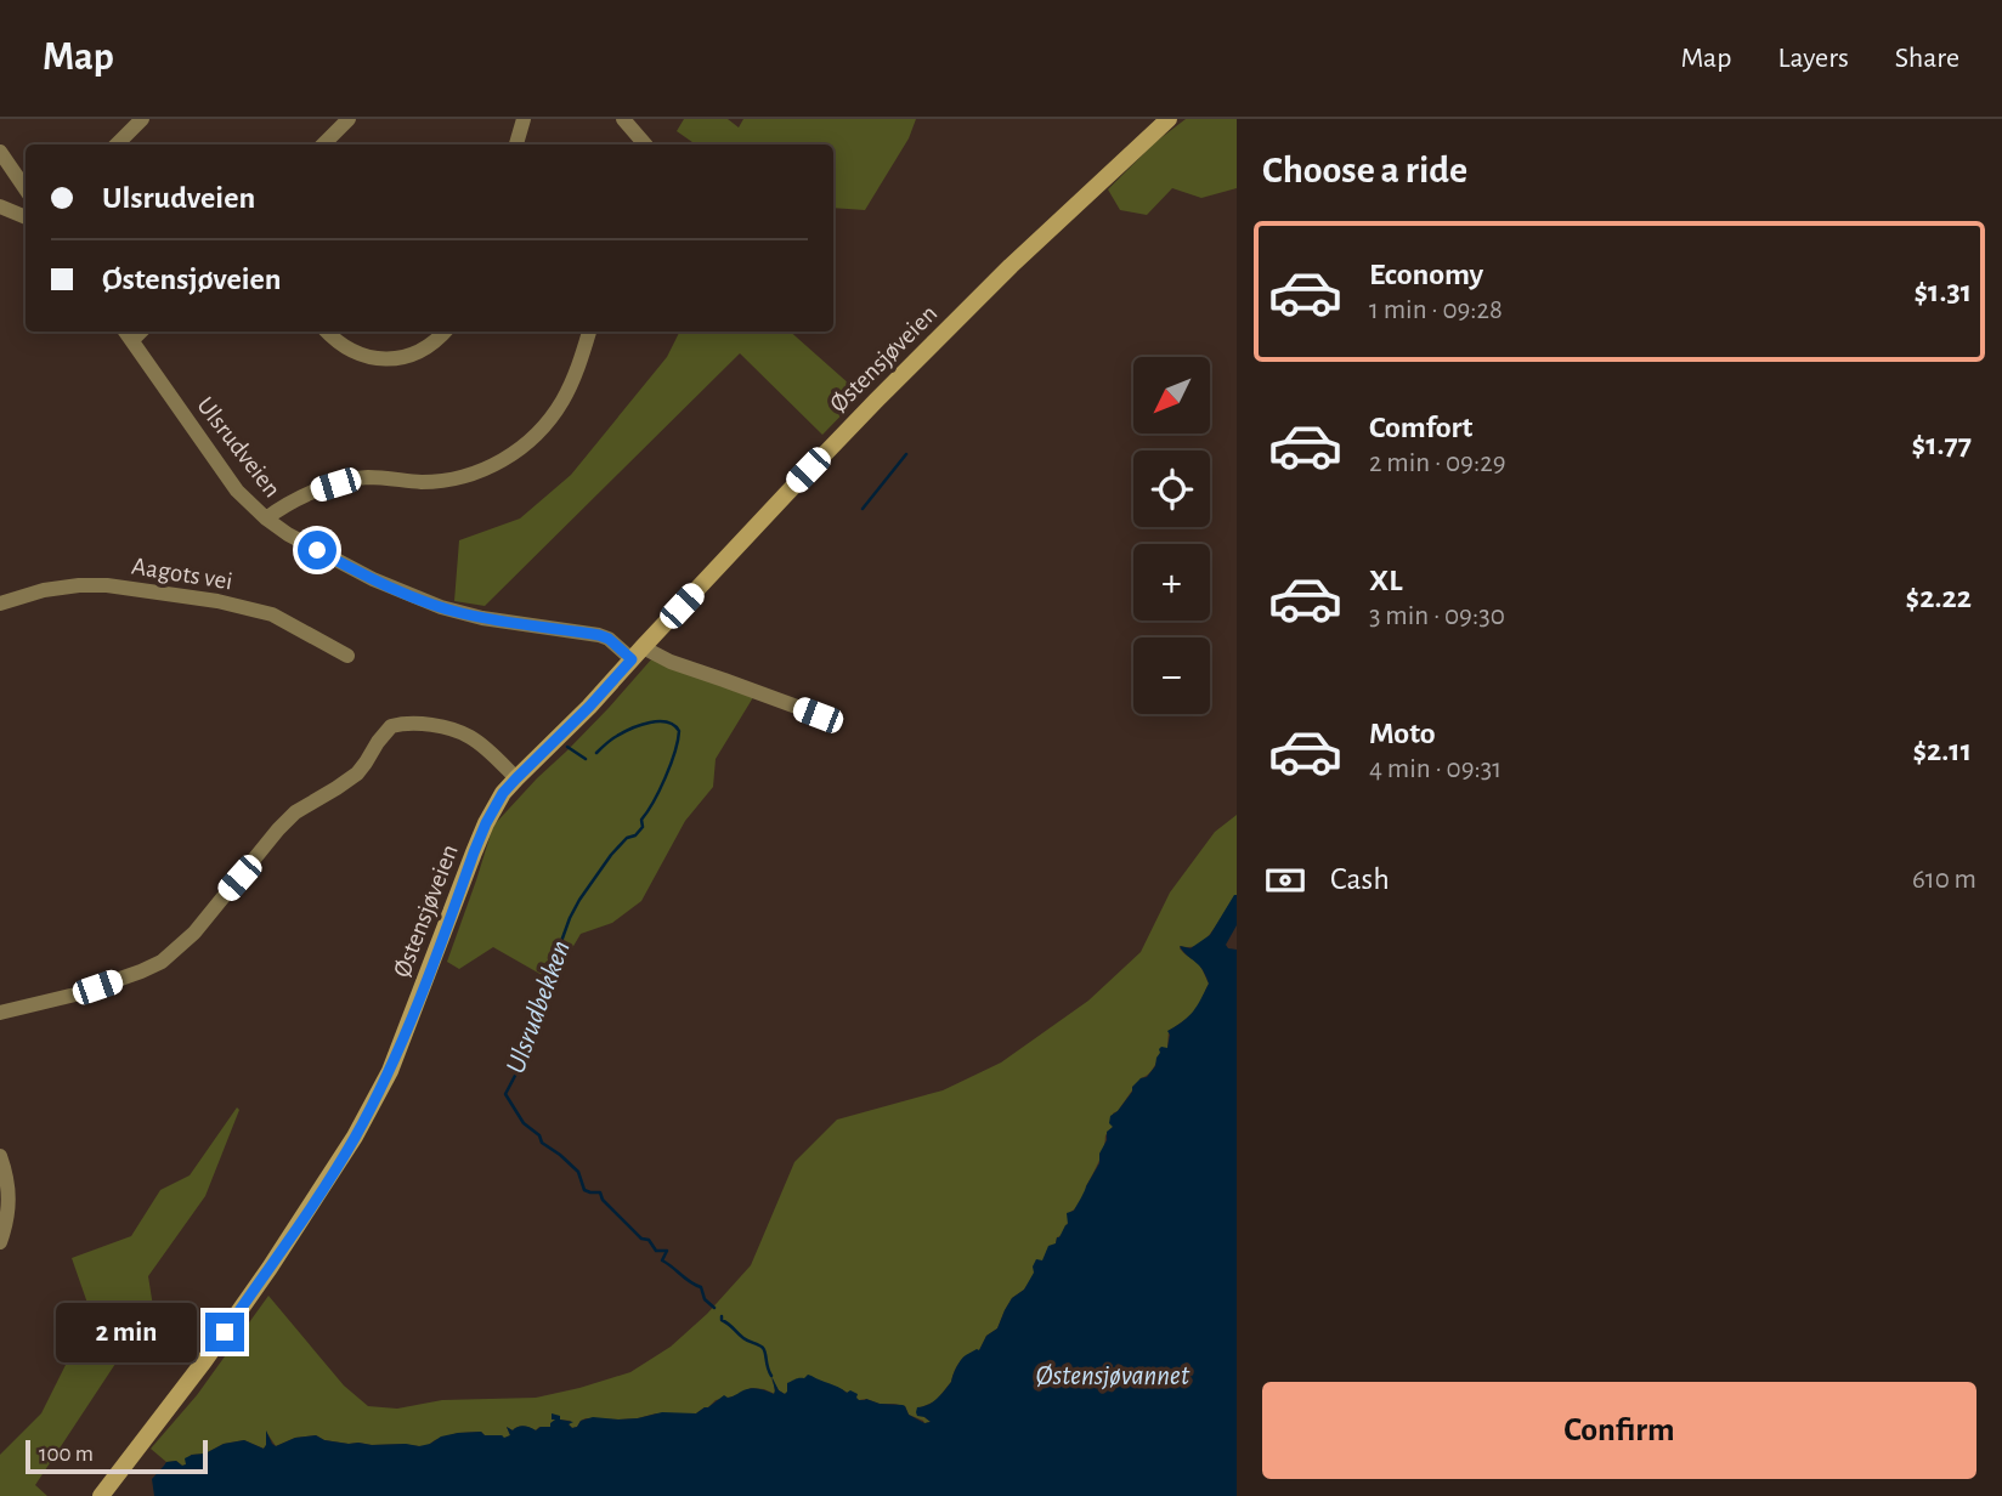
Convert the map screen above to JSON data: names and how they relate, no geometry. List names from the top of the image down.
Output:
{
  "streets": {
    "main road": ["Østensjøveien"],
    "street": ["Ulsrudveien", "Aagots vei"]
  },
  "crossings": [
    ["Østensjøveien", "Ulsrudveien"]
  ],
  "water": ["Ulsrudbekken", "Østensjøvannet"],
  "scale_bar": "100 m",
  "north": "bottom left",
  "page": {
    "header": "Map",
    "nav": ["Map", "Layers", "Share"],
    "heading": "Choose a ride",
    "banner": ["Ulsrudveien", "Østensjøveien"],
    "list": [
      {
        "name": "Economy",
        "note": "1 min · 09:28",
        "value": "$1.31"
      },
      {
        "name": "Comfort",
        "note": "2 min · 09:29",
        "value": "$1.77"
      },
      {
        "name": "XL",
        "note": "3 min · 09:30",
        "value": "$2.22"
      },
      {
        "name": "Moto",
        "note": "4 min · 09:31",
        "value": "$2.11"
      }
    ],
    "map_buttons": ["+", "−"],
    "pay": ["Cash", "610 m"],
    "bubble": "2 min",
    "buttons": "Confirm",
    "scale": "100 m"
  }
}
